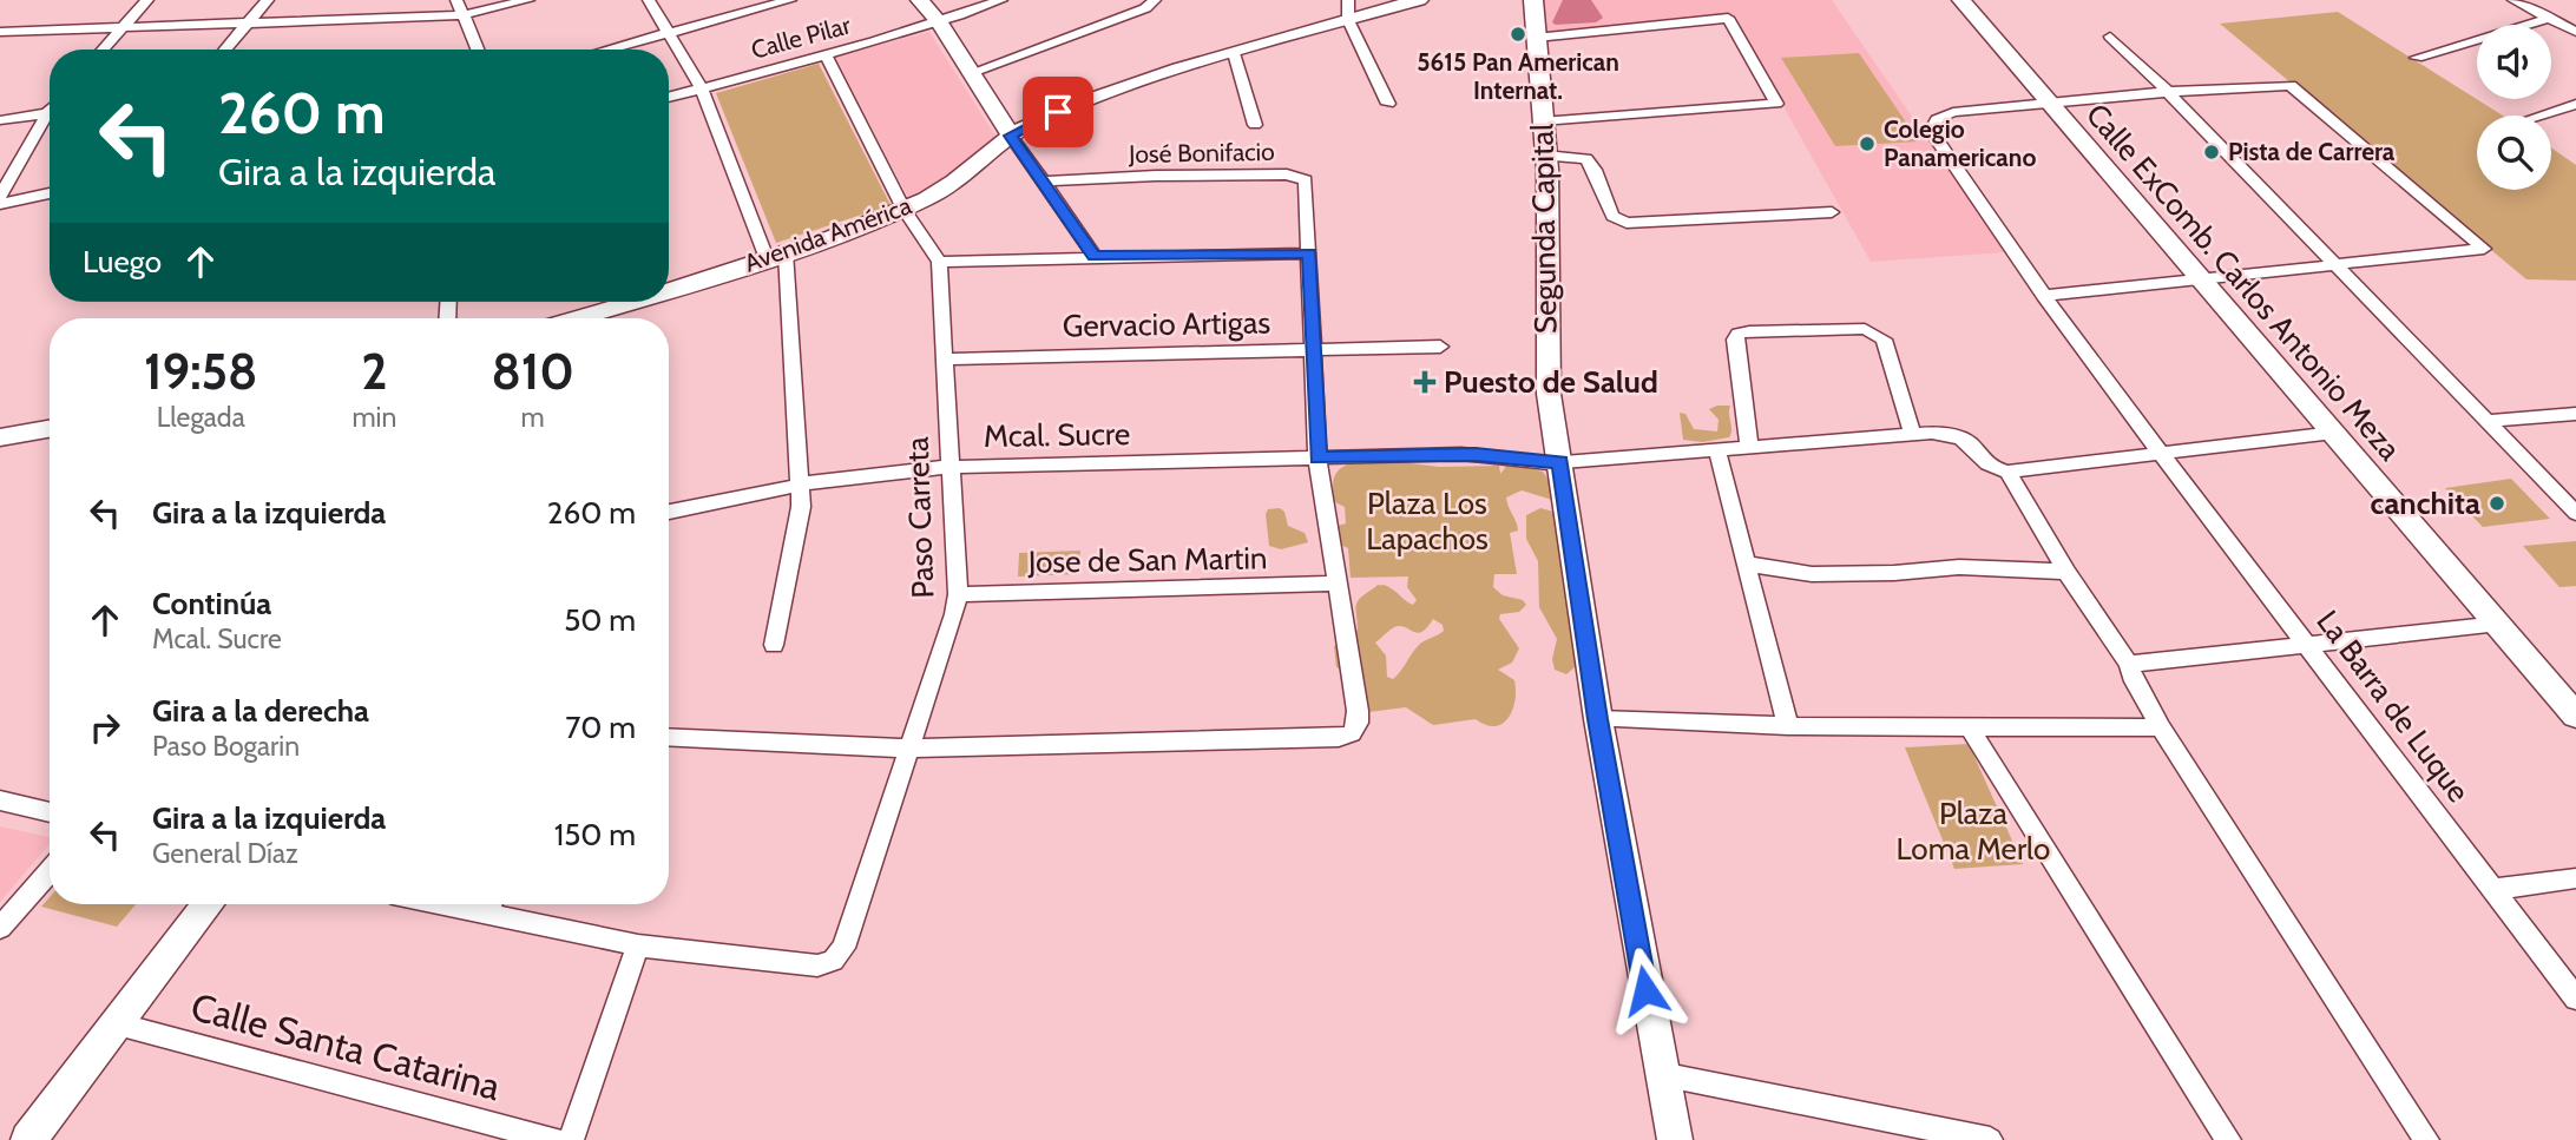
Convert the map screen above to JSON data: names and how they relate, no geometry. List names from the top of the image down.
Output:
{
  "streets": {
    "main road": ["Avenida América"],
    "street": [
      "Calle Pilar",
      "José Bonifacio",
      "Segunda Capital",
      "Calle ExComb. Carlos Antonio Meza",
      "Gervacio Artigas",
      "Mcal. Sucre",
      "Paso Carreta",
      "Jose de San Martin",
      "La Barra de Luque",
      "Calle Santa Catarina"
    ]
  },
  "crossings": [
    ["Segunda Capital", "Mcal. Sucre"],
    ["Calle ExComb. Carlos Antonio Meza", "La Barra de Luque"],
    ["Gervacio Artigas", "Paso Carreta"],
    ["Mcal. Sucre", "Paso Carreta"],
    ["Paso Carreta", "Jose de San Martin"]
  ],
  "parks": ["Plaza Los Lapachos", "Plaza Loma Merlo"],
  "places": {
    "other": [
      "5615 Pan American Internat.",
      "Colegio Panamericano",
      "Pista de Carrera",
      "canchita"
    ],
    "health": ["Puesto de Salud"]
  },
  "page": {
    "turn": ["260 m", "Gira a la izquierda"],
    "then": "Luego",
    "eta": [
      "19:58",
      "Llegada",
      "2",
      "min",
      "810",
      "m"
    ],
    "list": [
      {
        "name": "Gira a la izquierda",
        "value": "260 m"
      },
      {
        "name": "Continúa",
        "note": "Mcal. Sucre",
        "value": "50 m"
      },
      {
        "name": "Gira a la derecha",
        "note": "Paso Bogarin",
        "value": "70 m"
      },
      {
        "name": "Gira a la izquierda",
        "note": "General Díaz",
        "value": "150 m"
      }
    ]
  }
}
